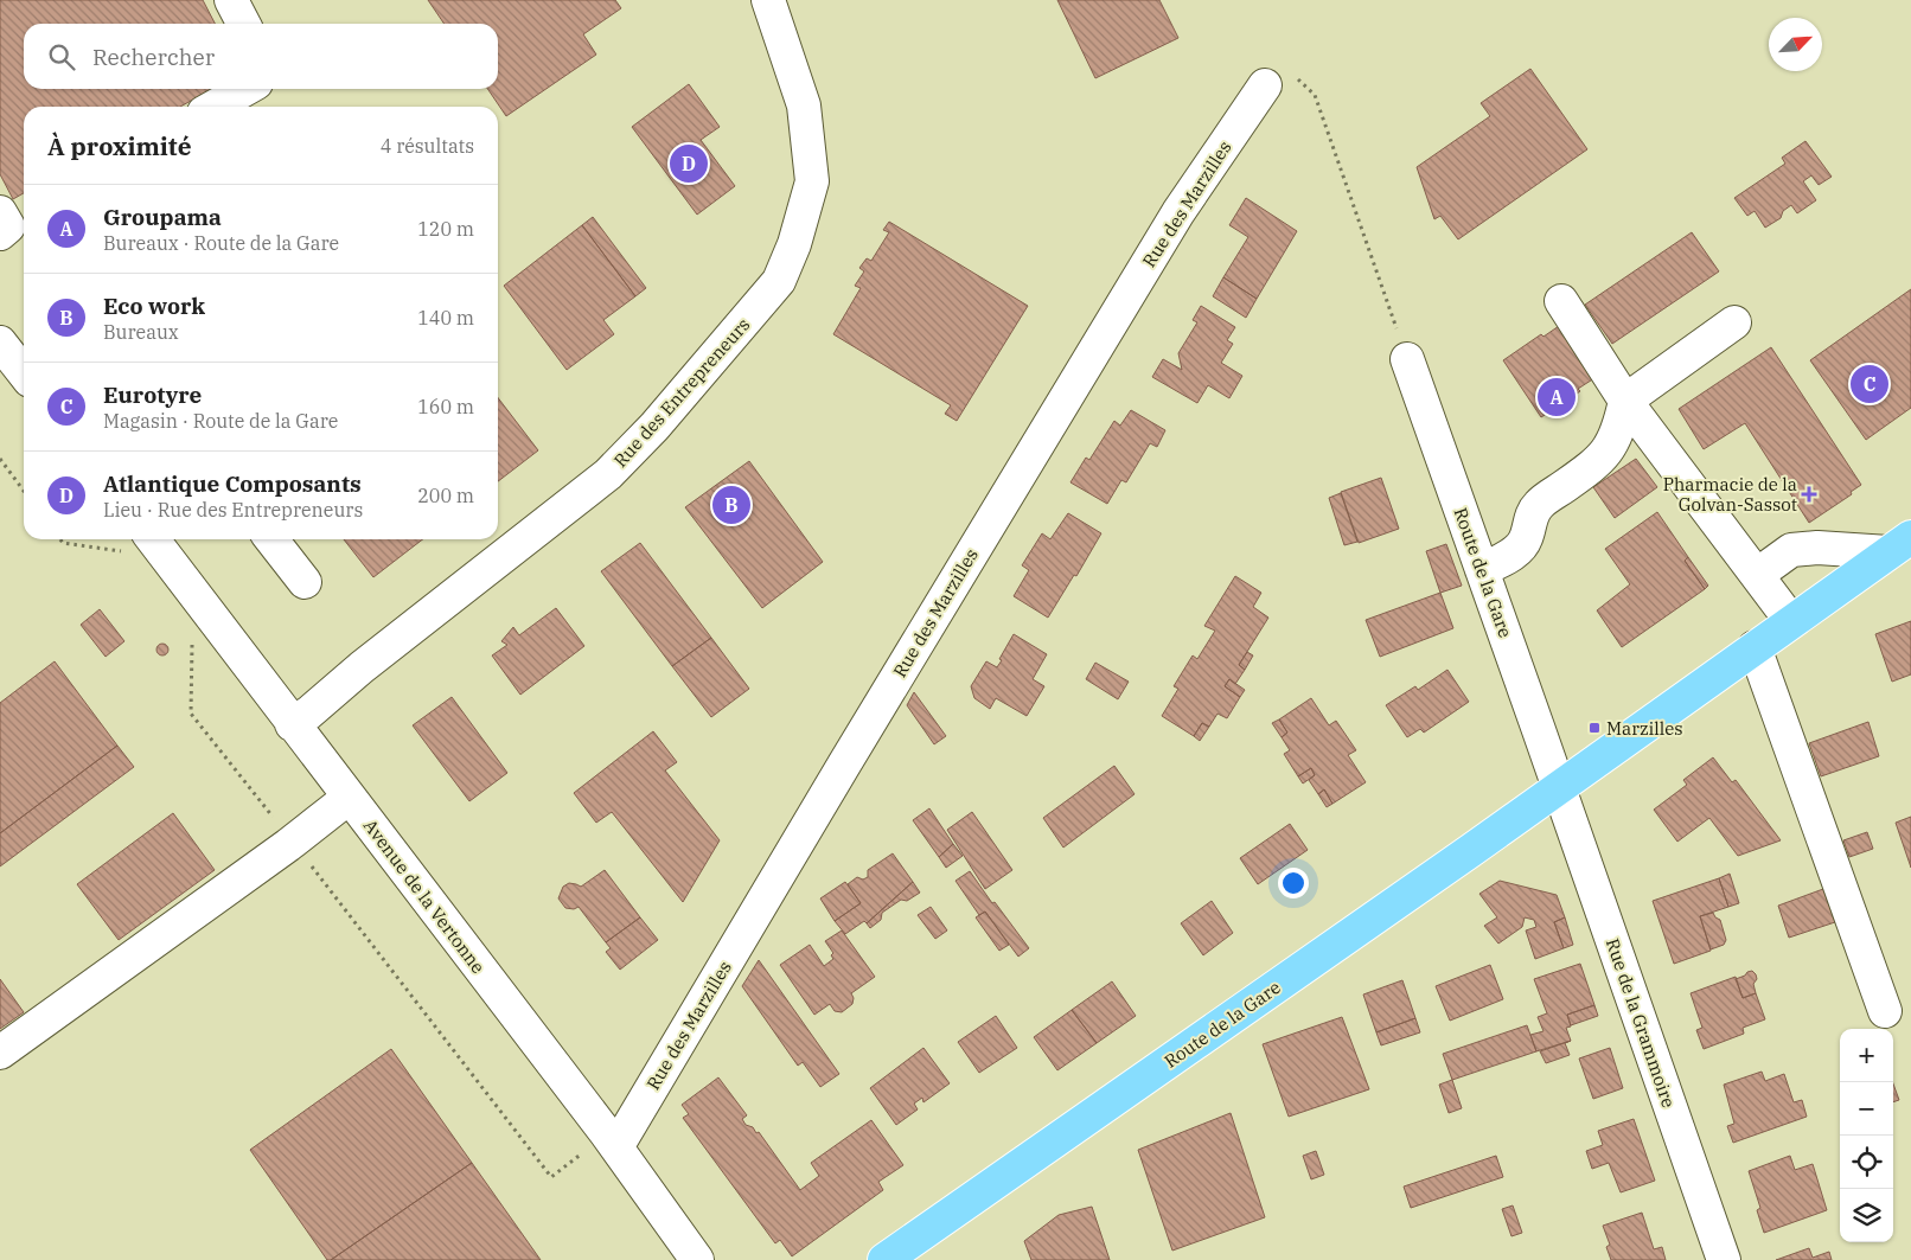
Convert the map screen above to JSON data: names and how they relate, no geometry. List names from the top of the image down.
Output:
{
  "streets": {
    "main road": ["Route de la Gare"],
    "street": [
      "Rue des Marzilles",
      "Rue des Entrepreneurs",
      "Avenue de la Vertonne",
      "Rue de la Grammoire"
    ]
  },
  "crossings": [
    ["Rue des Marzilles", "Avenue de la Vertonne"],
    ["Rue des Entrepreneurs", "Avenue de la Vertonne"],
    ["Route de la Gare", "Rue de la Grammoire"]
  ],
  "places": {
    "health": ["Pharmacie de la Golvan-Sassot"],
    "transit": ["Marzilles"]
  },
  "north": "top right",
  "page": {
    "search": "Rechercher",
    "heading": ["À proximité", "4 résultats"],
    "pins": [
      "D",
      "C",
      "A",
      "B"
    ],
    "list": [
      {
        "mark": "A",
        "name": "Groupama",
        "note": "Bureaux · Route de la Gare",
        "value": "120 m"
      },
      {
        "mark": "B",
        "name": "Eco work",
        "note": "Bureaux",
        "value": "140 m"
      },
      {
        "mark": "C",
        "name": "Eurotyre",
        "note": "Magasin · Route de la Gare",
        "value": "160 m"
      },
      {
        "mark": "D",
        "name": "Atlantique Composants",
        "note": "Lieu · Rue des Entrepreneurs",
        "value": "200 m"
      }
    ],
    "map_buttons": ["+", "−"]
  }
}
